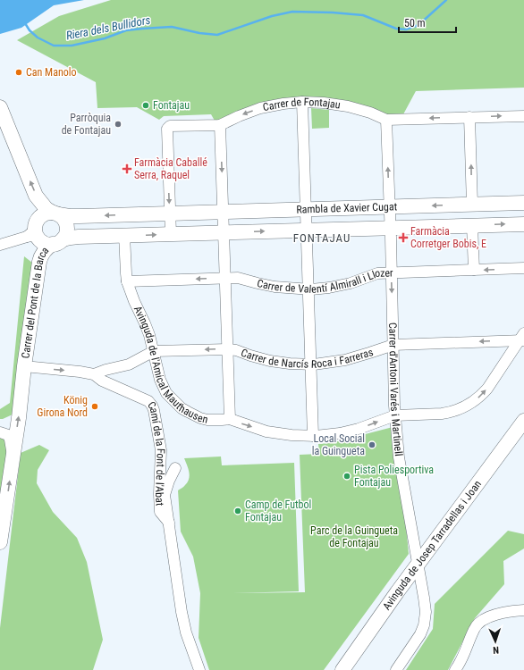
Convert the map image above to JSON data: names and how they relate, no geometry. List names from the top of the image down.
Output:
{
  "streets": {
    "main road": ["Rambla de Xavier Cugat", "Carrer del Pont de la Barca", "Avinguda de Josep Tarradellas i Joan"],
    "street": [
      "Carrer de Fontajau",
      "Carrer de Valentí Almirall i Llozer",
      "Carrer de Narcís Roca i Farreras",
      "Avinguda de l'Amical Mauthausen",
      "Carrer d'Antoni Varés i Martinell",
      "Camí de la Font de l'Abat"
    ]
  },
  "crossings": [
    ["Carrer de Fontajau", "Rambla de Xavier Cugat"],
    ["Carrer de Fontajau", "Carrer d'Antoni Varés i Martinell"],
    ["Rambla de Xavier Cugat", "Carrer del Pont de la Barca"],
    ["Rambla de Xavier Cugat", "Avinguda de l'Amical Mauthausen"],
    ["Rambla de Xavier Cugat", "Carrer d'Antoni Varés i Martinell"],
    ["Carrer de Valentí Almirall i Llozer", "Avinguda de l'Amical Mauthausen"],
    ["Carrer de Valentí Almirall i Llozer", "Carrer d'Antoni Varés i Martinell"],
    ["Carrer del Pont de la Barca", "Camí de la Font de l'Abat"],
    ["Carrer de Narcís Roca i Farreras", "Avinguda de l'Amical Mauthausen"],
    ["Carrer de Narcís Roca i Farreras", "Carrer d'Antoni Varés i Martinell"],
    ["Carrer de Narcís Roca i Farreras", "Camí de la Font de l'Abat"],
    ["Avinguda de l'Amical Mauthausen", "Carrer d'Antoni Varés i Martinell"],
    ["Avinguda de l'Amical Mauthausen", "Camí de la Font de l'Abat"],
    ["Carrer d'Antoni Varés i Martinell", "Avinguda de Josep Tarradellas i Joan"]
  ],
  "one_way": ["Carrer de Valentí Almirall i Llozer", "Carrer de Narcís Roca i Farreras", "Avinguda de l'Amical Mauthausen"],
  "districts": ["FONTAJAU"],
  "water": ["Riera dels Bullidors"],
  "parks": ["Parc de la Guingueta de Fontajau"],
  "places": {
    "other": [
      "Can Manolo",
      "Fontajau",
      "Parròquia de Fontajau",
      "König Girona Nord",
      "Local Social la Guingueta",
      "Pista Poliesportiva Fontajau",
      "Camp de Futbol Fontajau"
    ],
    "health": ["Farmàcia Caballé Serra, Raquel", "Farmàcia Corretger Bobis, E"]
  },
  "scale_bar": "50 m",
  "north": "bottom"
}
